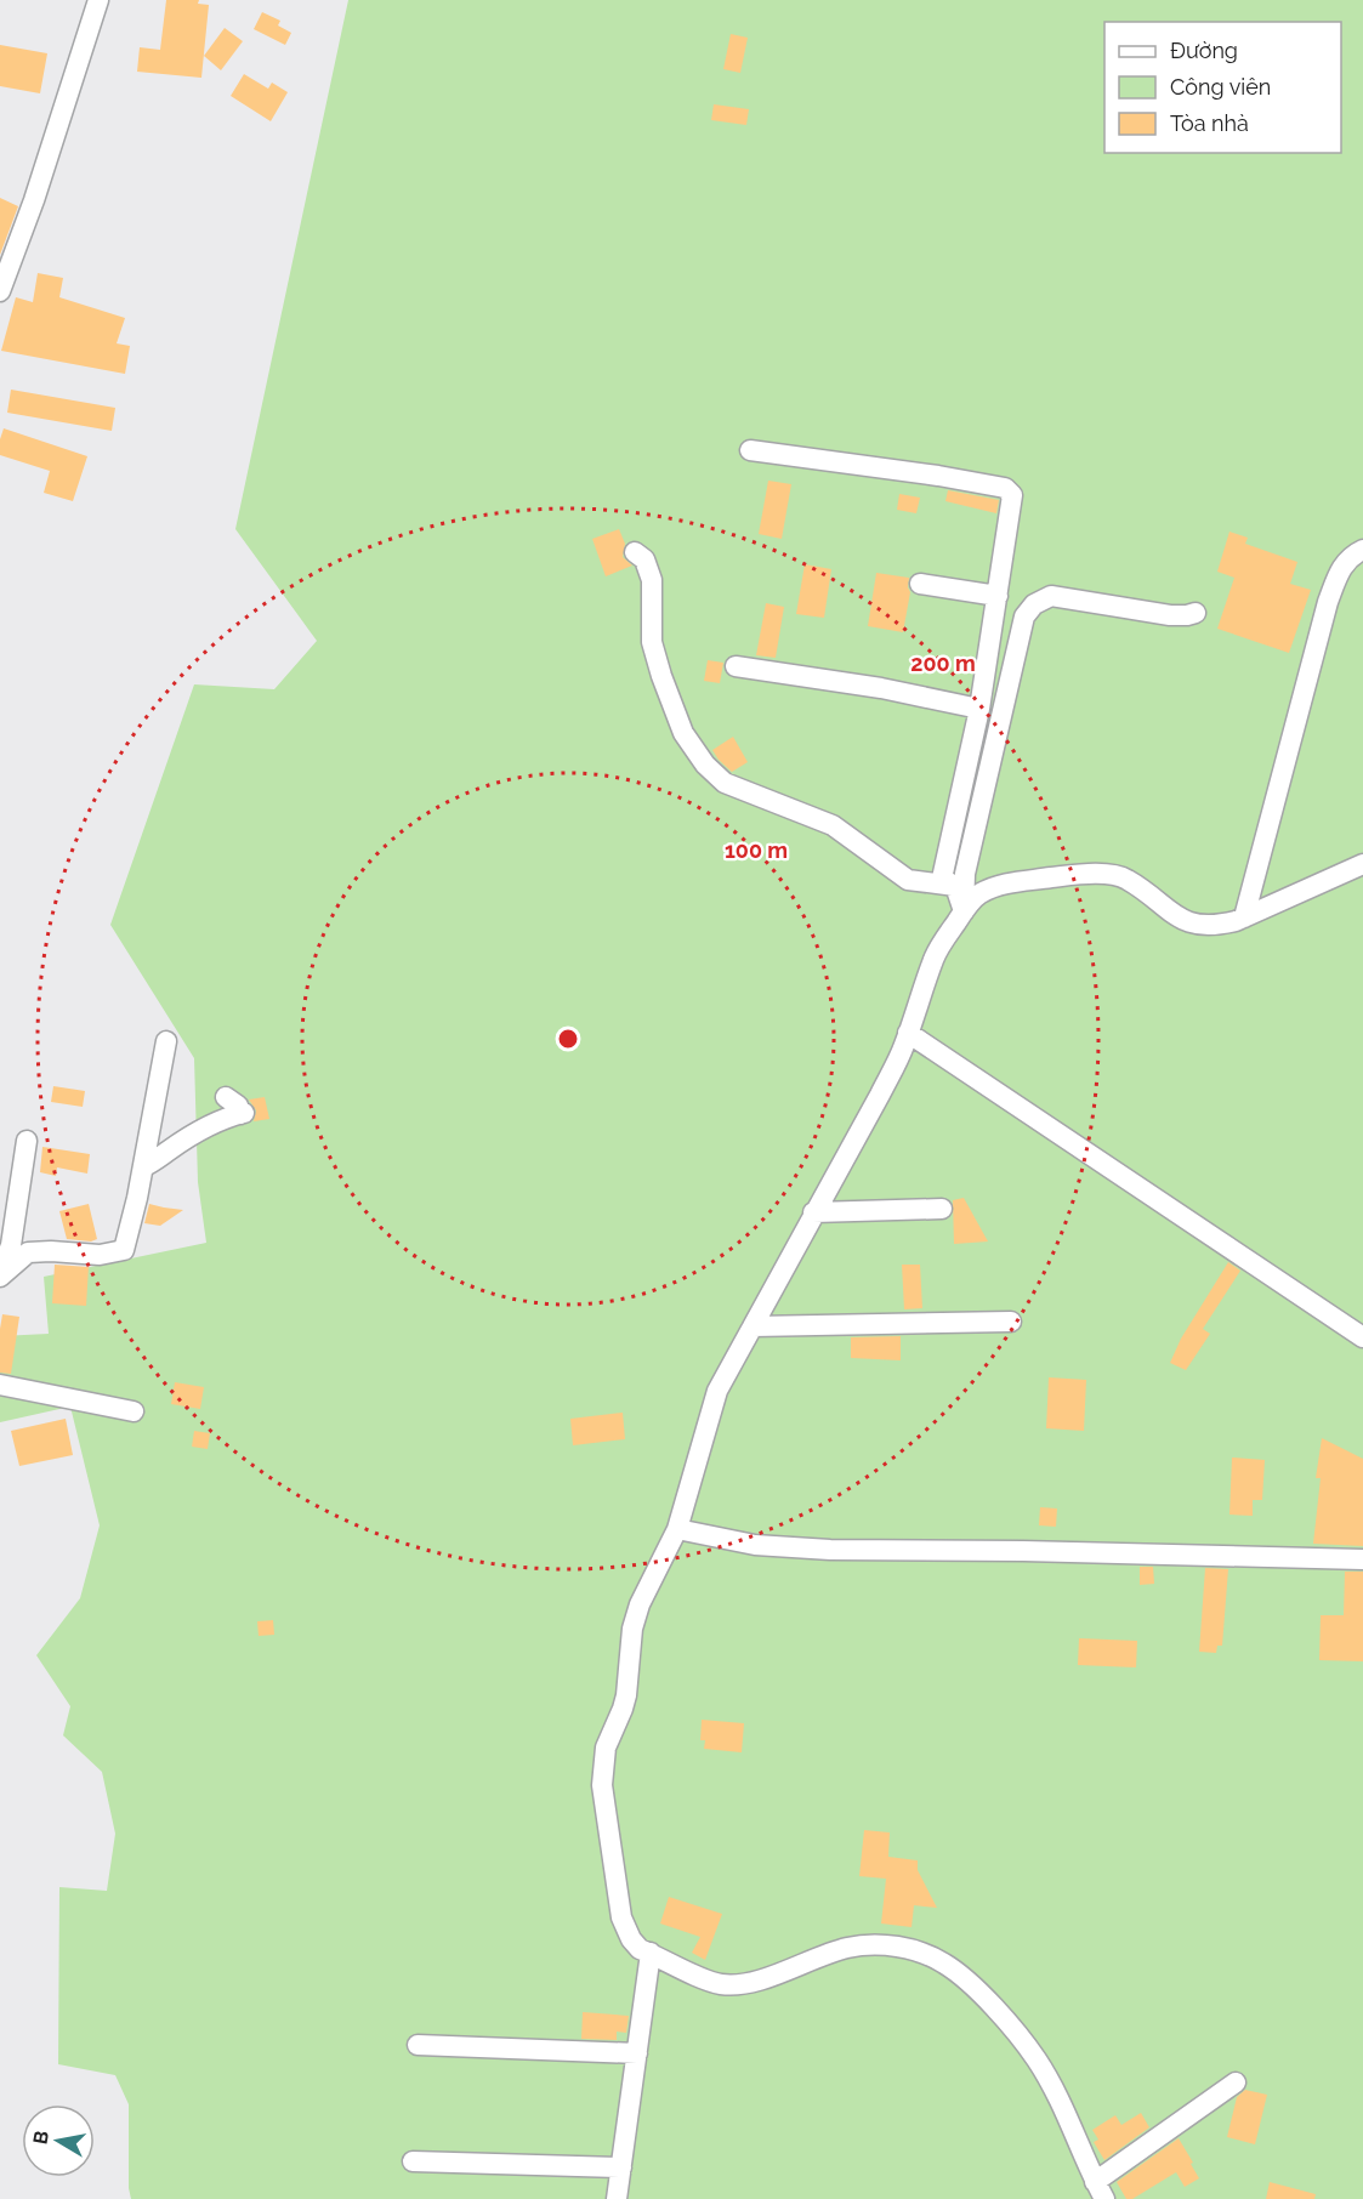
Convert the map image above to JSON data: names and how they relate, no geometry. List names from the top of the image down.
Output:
{
  "legend": ["Đường", "Công viên", "Tòa nhà"],
  "north": "left",
  "rings": ["200 m", "100 m"]
}
